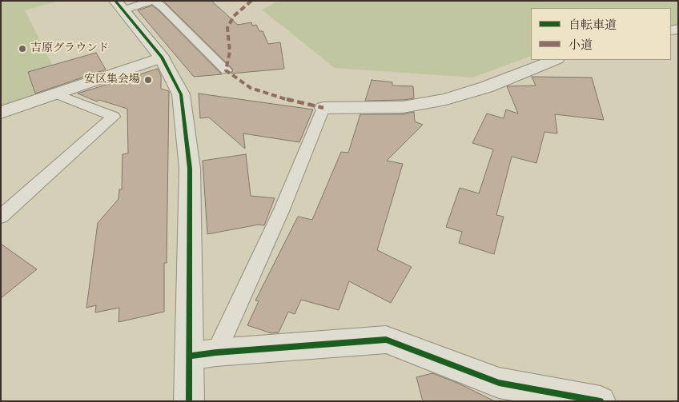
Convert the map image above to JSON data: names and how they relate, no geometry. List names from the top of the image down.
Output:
{
  "places": ["吉原グラウンド", "安区集会場"],
  "legend": ["自転車道", "小道"]
}
